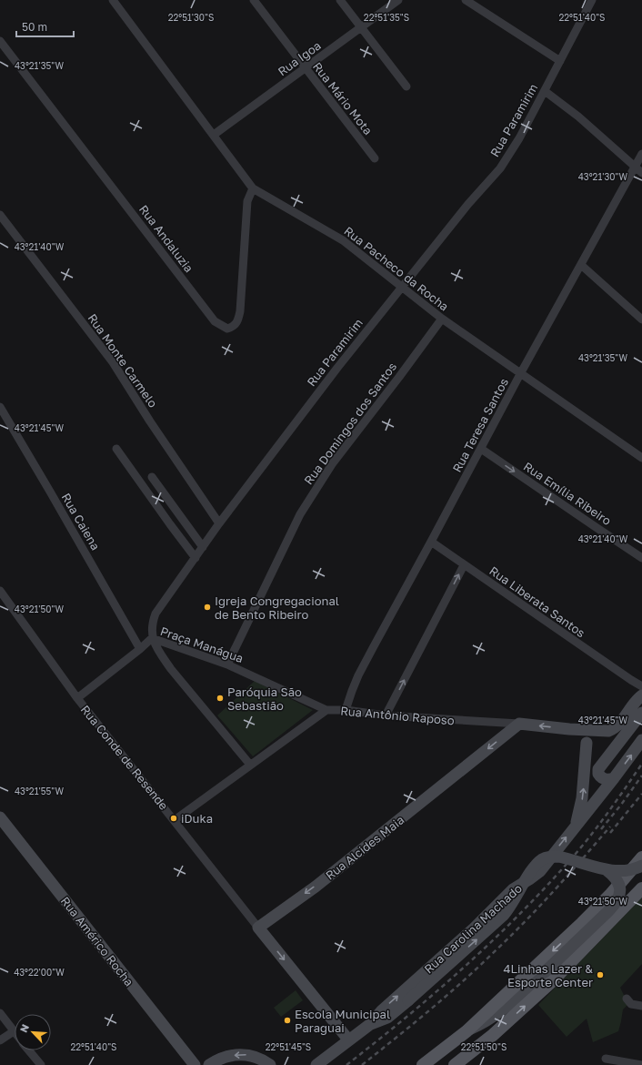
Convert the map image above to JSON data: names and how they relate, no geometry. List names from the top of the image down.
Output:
{
  "streets": {
    "main road": [
      "Rua Antônio Raposo",
      "Rua Conde de Resende",
      "Rua Alcides Maia",
      "Rua Carolina Machado",
      "Rua Américo Rocha"
    ],
    "street": [
      "Rua Igoa",
      "Rua Mário Mota",
      "Rua Paramirim",
      "Rua Andaluzia",
      "Rua Pacheco da Rocha",
      "Rua Monte Carmelo",
      "Rua Domingos dos Santos",
      "Rua Teresa Santos",
      "Rua Emília Ribeiro",
      "Rua Caiena",
      "Rua Liberata Santos",
      "Praça Manágua"
    ]
  },
  "crossings": [
    ["Rua Igoa", "Rua Mário Mota"],
    ["Rua Igoa", "Rua Pacheco da Rocha"],
    ["Rua Paramirim", "Rua Pacheco da Rocha"],
    ["Rua Paramirim", "Rua Monte Carmelo"],
    ["Rua Paramirim", "Praça Manágua"],
    ["Rua Andaluzia", "Rua Pacheco da Rocha"],
    ["Rua Pacheco da Rocha", "Rua Domingos dos Santos"],
    ["Rua Pacheco da Rocha", "Rua Teresa Santos"],
    ["Rua Domingos dos Santos", "Praça Manágua"],
    ["Rua Teresa Santos", "Rua Emília Ribeiro"],
    ["Rua Teresa Santos", "Rua Liberata Santos"],
    ["Rua Teresa Santos", "Rua Antônio Raposo"],
    ["Praça Manágua", "Rua Antônio Raposo"],
    ["Rua Antônio Raposo", "Rua Conde de Resende"],
    ["Rua Antônio Raposo", "Rua Alcides Maia"],
    ["Rua Conde de Resende", "Rua Alcides Maia"],
    ["Rua Conde de Resende", "Rua Carolina Machado"]
  ],
  "one_way": ["Rua Emília Ribeiro", "Rua Alcides Maia"],
  "places": [
    "Igreja Congregacional de Bento Ribeiro",
    "Paróquia São Sebastião",
    "iDuka",
    "4Linhas Lazer & Esporte Center",
    "Escola Municipal Paraguai"
  ],
  "scale_bar": "50 m",
  "north": "top left",
  "coordinates": [
    "22°51'30\"S",
    "22°51'35\"S",
    "22°51'40\"S",
    "43°21'35\"W",
    "43°21'30\"W",
    "43°21'40\"W",
    "43°21'45\"W",
    "43°21'50\"W",
    "43°21'55\"W",
    "43°22'00\"W",
    "22°51'45\"S",
    "22°51'50\"S"
  ]
}
